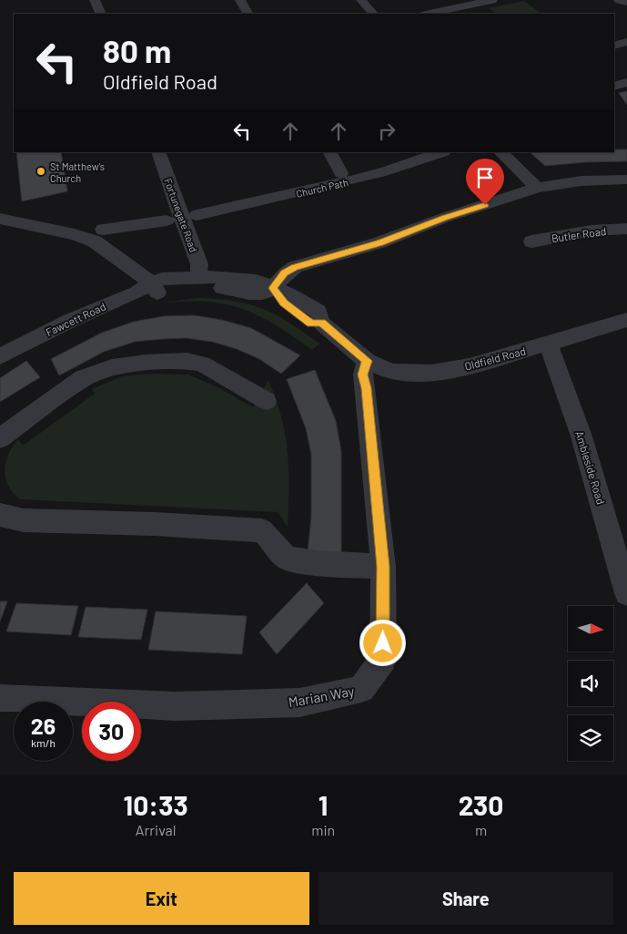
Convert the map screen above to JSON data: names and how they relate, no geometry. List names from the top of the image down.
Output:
{
  "streets": {
    "street": [
      "Church Path",
      "Fortunegate Road",
      "Butler Road",
      "Fawcett Road",
      "Oldfield Road",
      "Ambleside Road",
      "Marian Way"
    ]
  },
  "crossings": [
    ["Oldfield Road", "Ambleside Road"],
    ["Oldfield Road", "Marian Way"]
  ],
  "places": ["St Matthew's Church"],
  "north": "right",
  "page": {
    "turn": ["80 m", "Oldfield Road"],
    "speed": "26 km/h",
    "limit": "30",
    "eta": [
      "10:33",
      "Arrival",
      "1",
      "min",
      "230",
      "m"
    ],
    "buttons": ["Exit", "Share"]
  }
}
